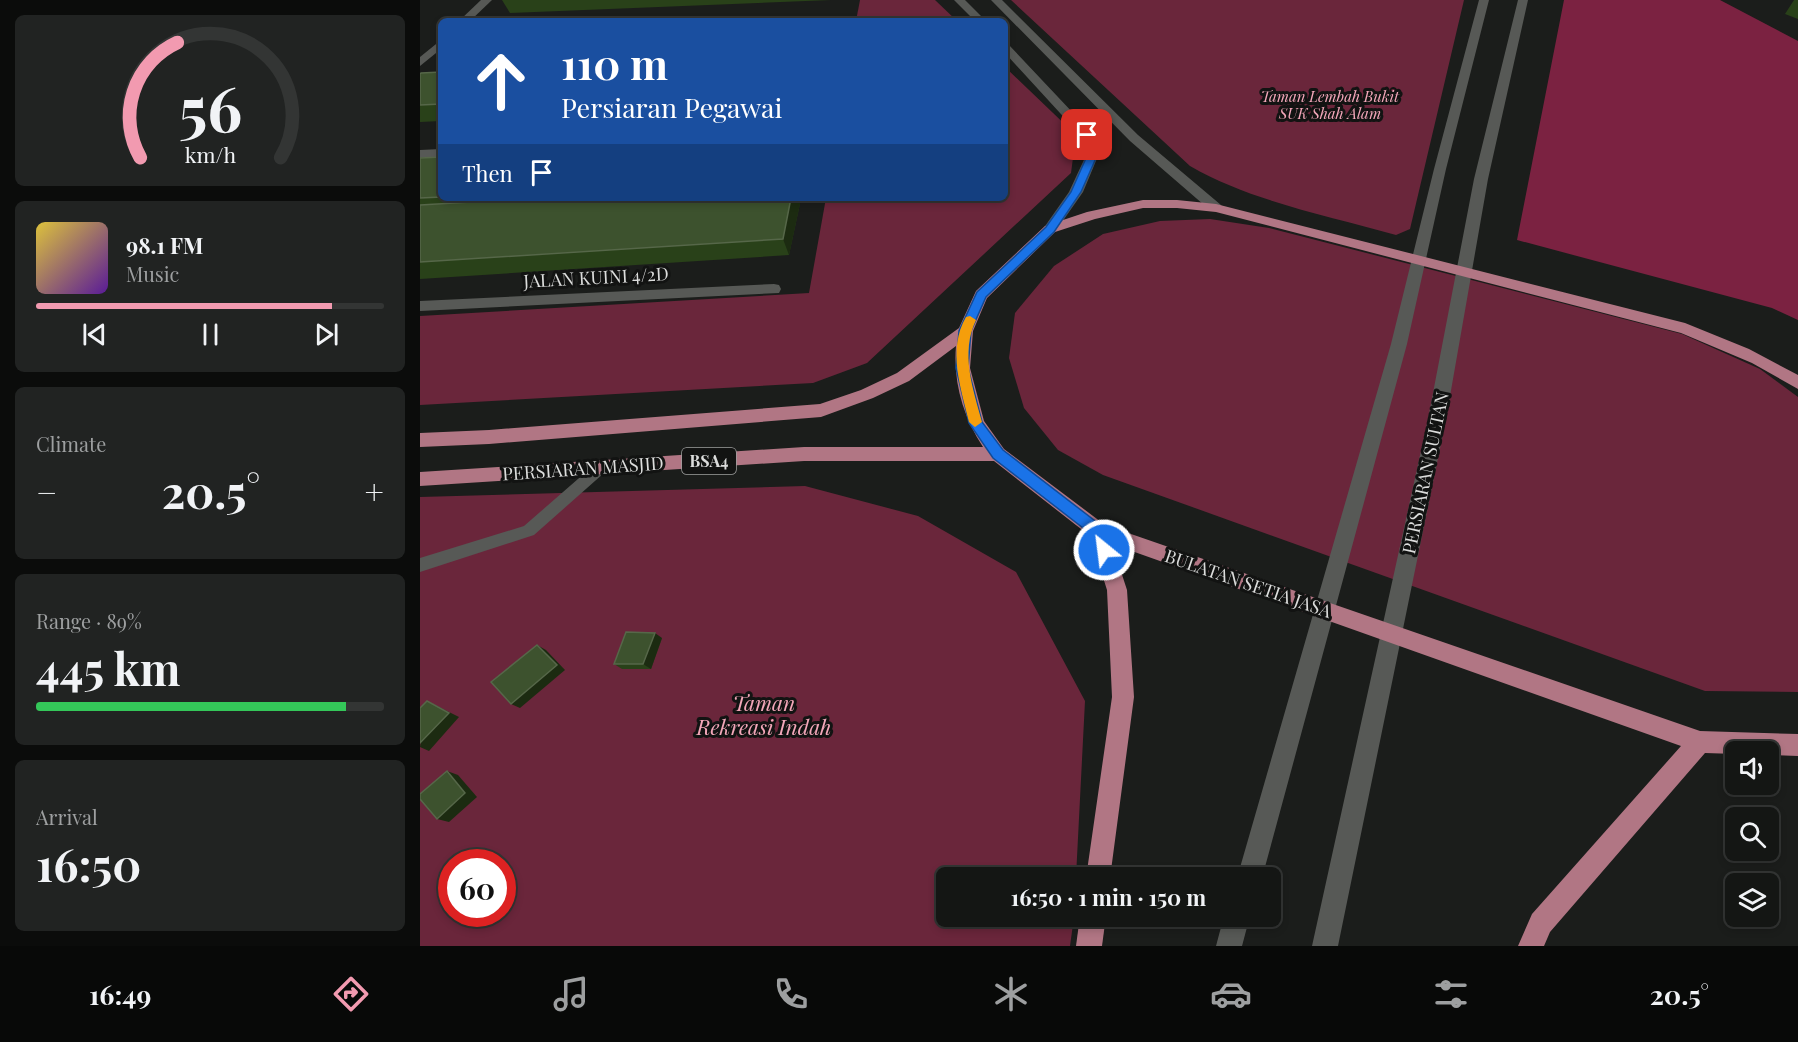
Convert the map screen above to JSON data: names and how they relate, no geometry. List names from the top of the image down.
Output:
{
  "streets": {
    "main road": ["BSA4", "PERSIARAN MASJID", "BULATAN SETIA JASA"],
    "street": ["JALAN KUINI 4/2D", "PERSIARAN SULTAN"]
  },
  "crossings": [
    ["BSA4", "BULATAN SETIA JASA"],
    ["PERSIARAN MASJID", "BULATAN SETIA JASA"]
  ],
  "parks": ["Taman Lembah Bukit SUK Shah Alam", "Taman Rekreasi Indah"],
  "page": {
    "turn": ["110 m", "Persiaran Pegawai"],
    "then": "Then",
    "song": ["98.1 FM", "Music"],
    "tile": [
      "Climate",
      ["Range · 89%", "445 km"],
      ["Arrival", "16:50"]
    ],
    "heat": ["−", "20.5°", "+"],
    "limit": "60",
    "trip": "16:50 · 1 min · 150 m",
    "tabs": ["16:49", "20.5°"],
    "gauge": ["56", "km/h"]
  }
}
